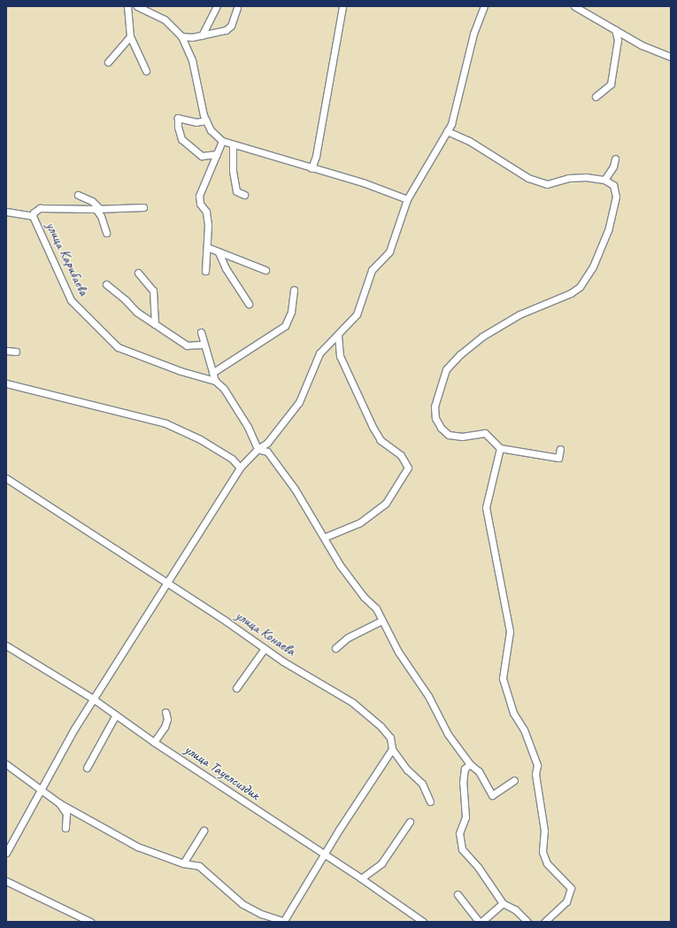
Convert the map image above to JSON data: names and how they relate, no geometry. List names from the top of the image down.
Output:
{
  "streets": {
    "street": ["улица Карибаева", "улица Конаева", "улица Тауелсиздик"]
  }
}
